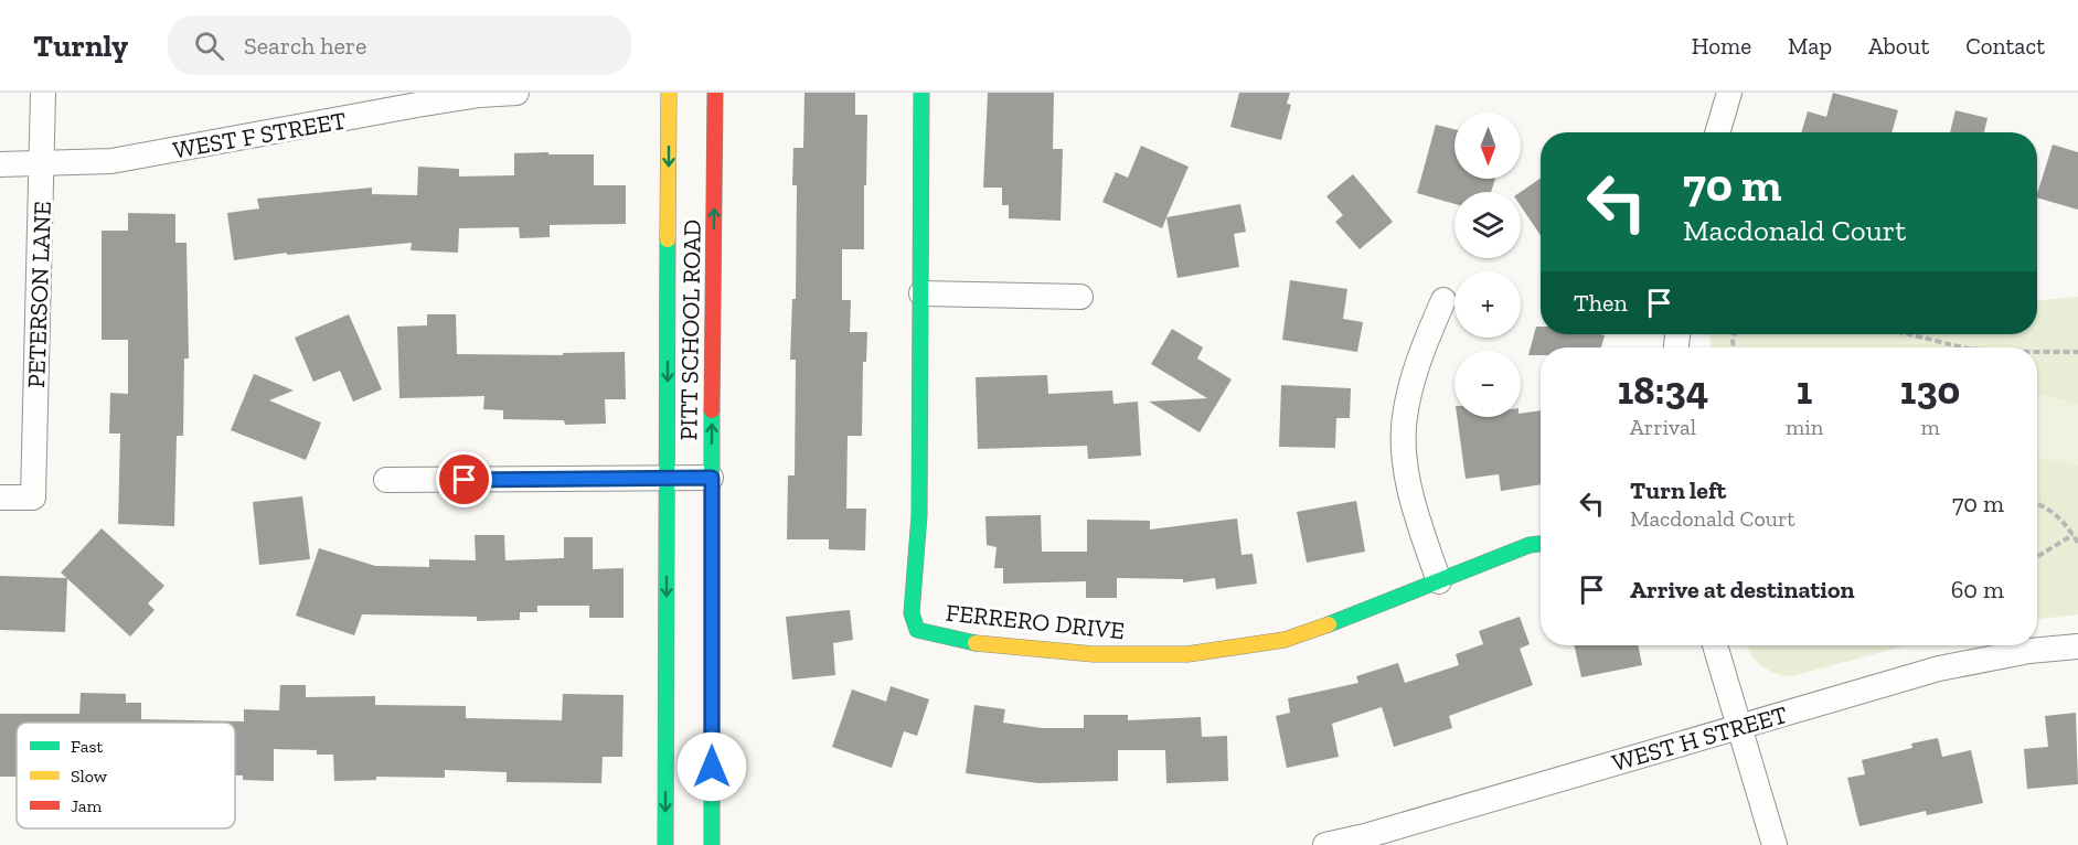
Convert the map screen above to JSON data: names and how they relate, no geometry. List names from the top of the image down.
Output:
{
  "streets": {
    "main road": ["PITT SCHOOL ROAD", "FERRERO DRIVE"],
    "street": ["WEST F STREET", "PETERSON LANE", "WEST H STREET"]
  },
  "crossings": [
    ["WEST F STREET", "PETERSON LANE"]
  ],
  "legend": ["Fast", "Slow", "Jam"],
  "north": "bottom",
  "page": {
    "header": "Turnly",
    "search": "Search here",
    "nav": [
      "Home",
      "Map",
      "About",
      "Contact"
    ],
    "map_buttons": ["+", "−"],
    "turn": ["70 m", "Macdonald Court"],
    "then": "Then",
    "eta": [
      "18:34",
      "Arrival",
      "1",
      "min",
      "130",
      "m"
    ],
    "list": [
      {
        "name": "Turn left",
        "note": "Macdonald Court",
        "value": "70 m"
      },
      {
        "name": "Arrive at destination",
        "value": "60 m"
      }
    ]
  }
}
